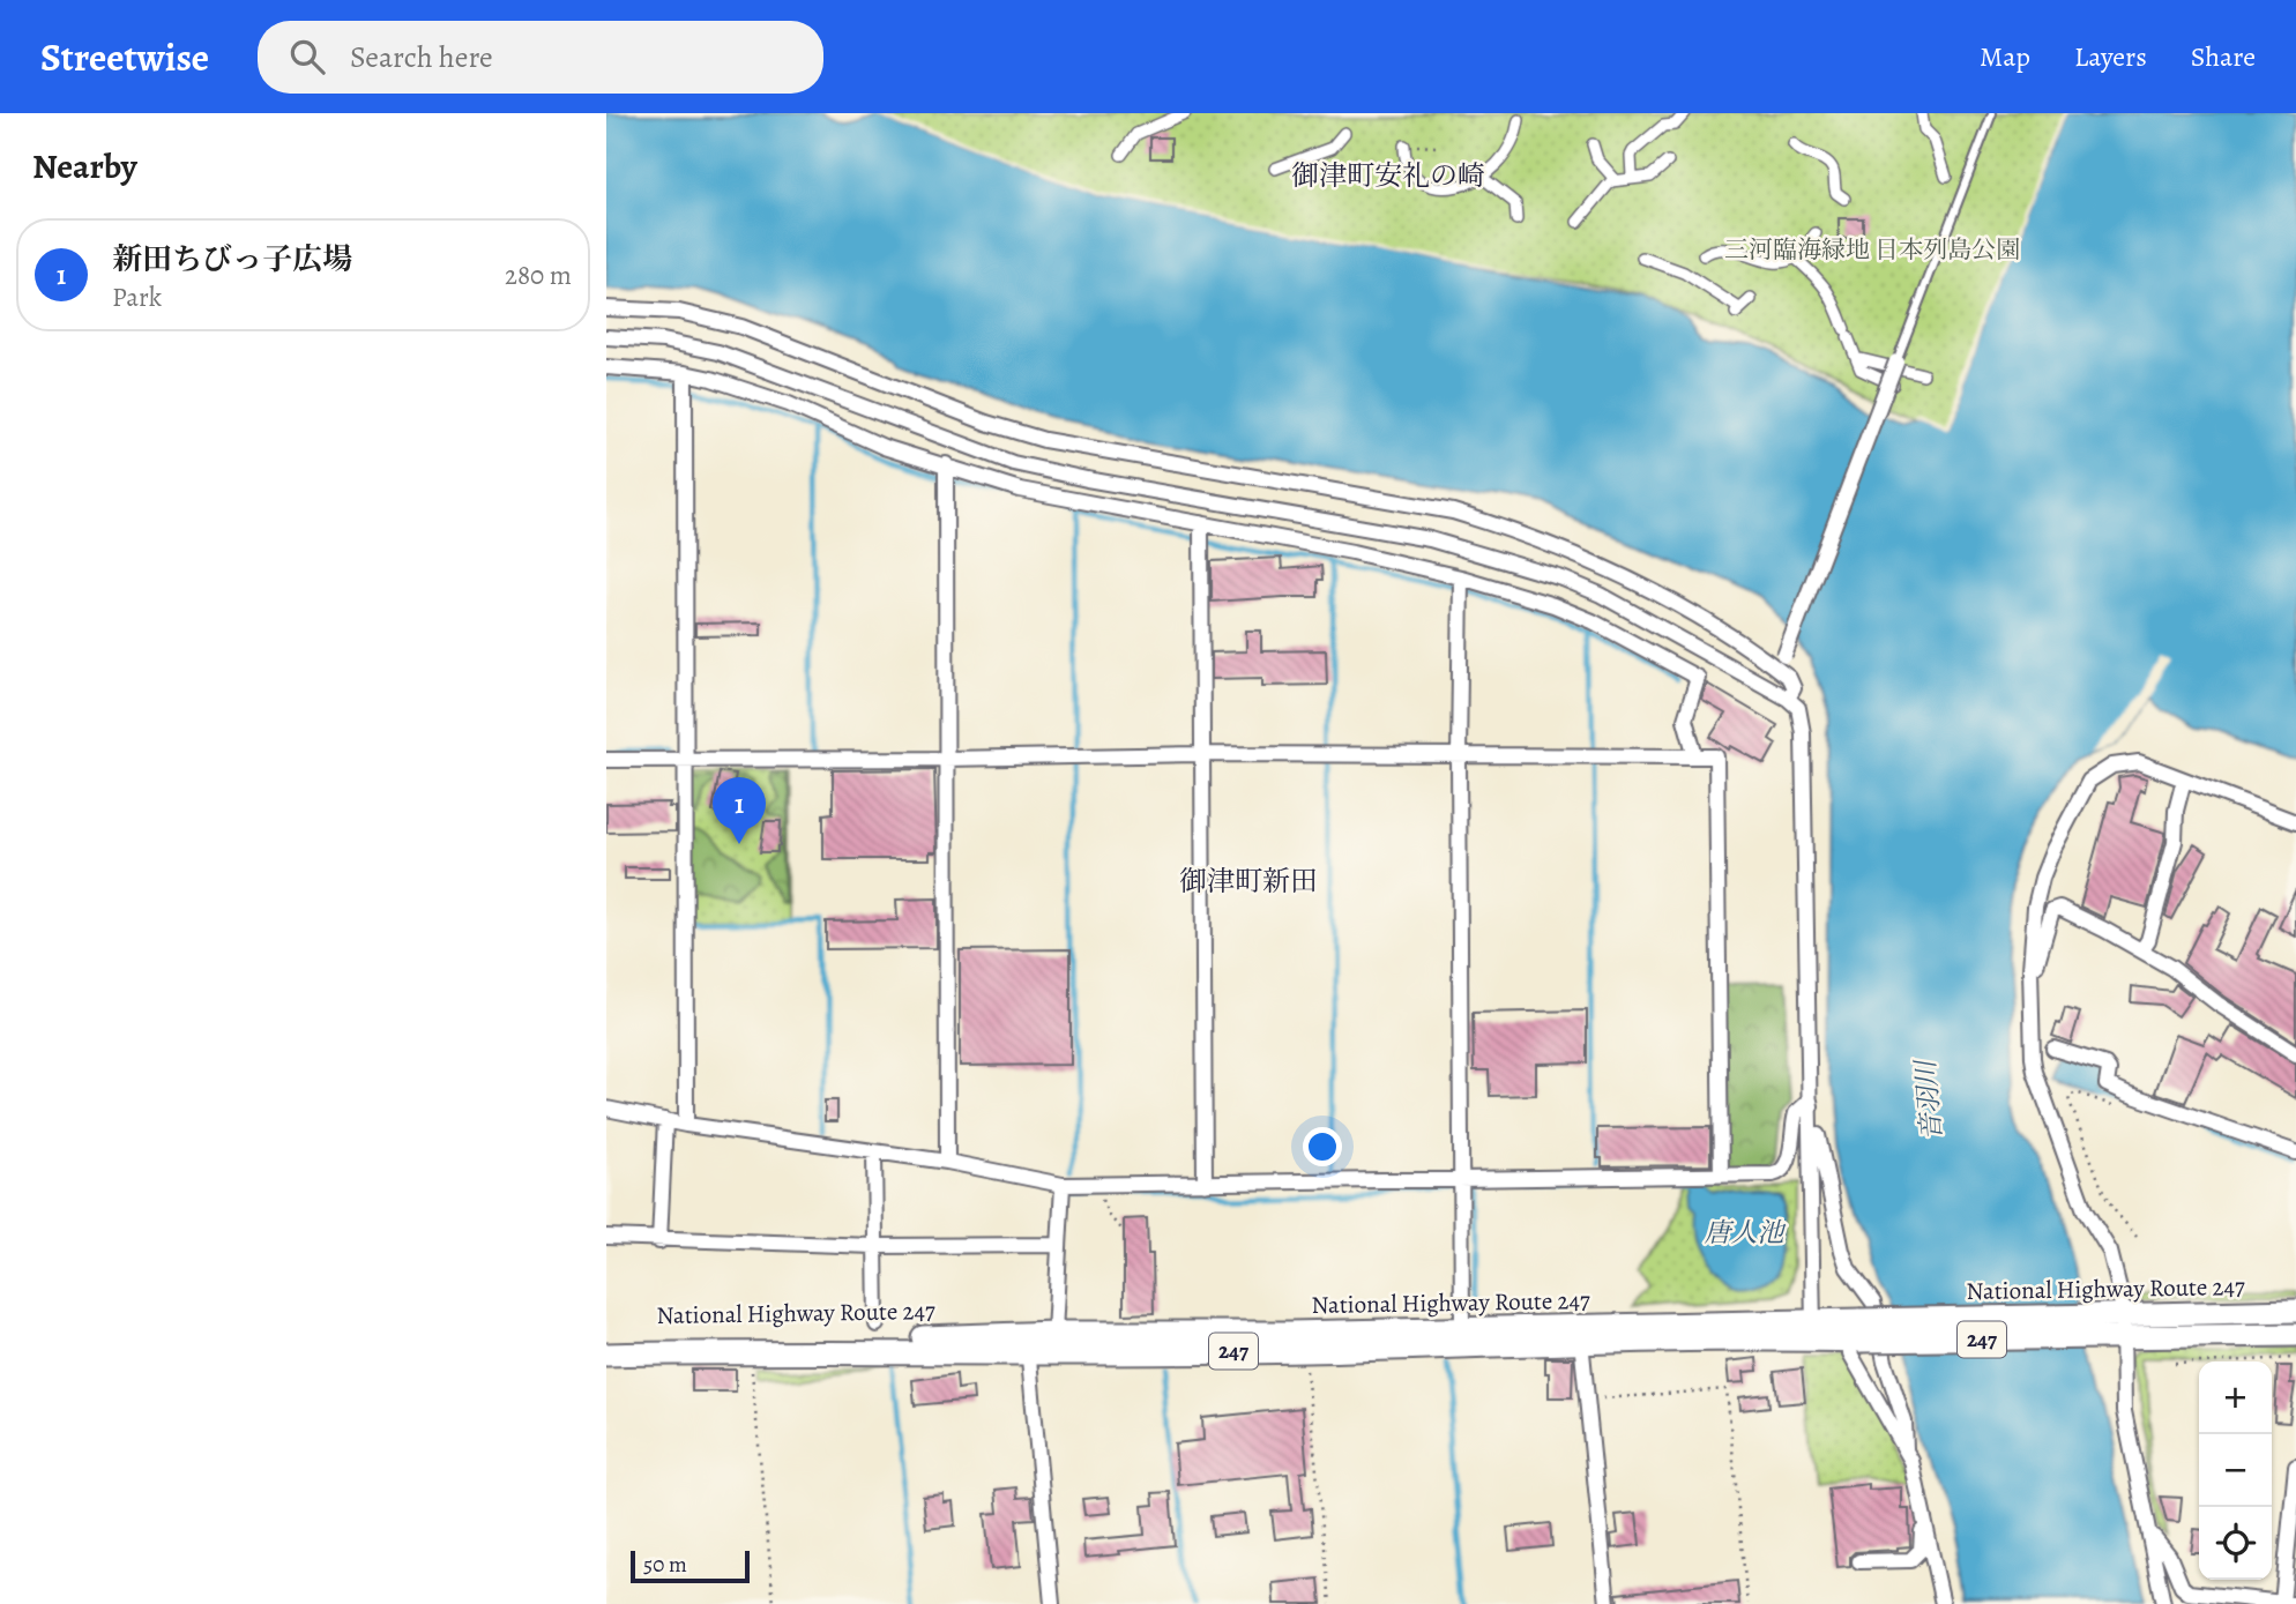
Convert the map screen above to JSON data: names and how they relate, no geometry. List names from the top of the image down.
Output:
{
  "streets": {
    "highway": ["National Highway Route 247", "247"]
  },
  "districts": ["御津町安礼の崎", "御津町新田"],
  "water": ["音羽川", "唐人池"],
  "parks": ["三河臨海緑地 日本列島公園"],
  "scale_bar": "50 m",
  "page": {
    "header": "Streetwise",
    "search": "Search here",
    "nav": ["Map", "Layers", "Share"],
    "heading": "Nearby",
    "list": [
      {
        "mark": "1",
        "name": "新田ちびっ子広場",
        "note": "Park",
        "value": "280 m"
      }
    ],
    "pins": "1",
    "map_buttons": ["+", "−"],
    "scale": "50 m"
  }
}
